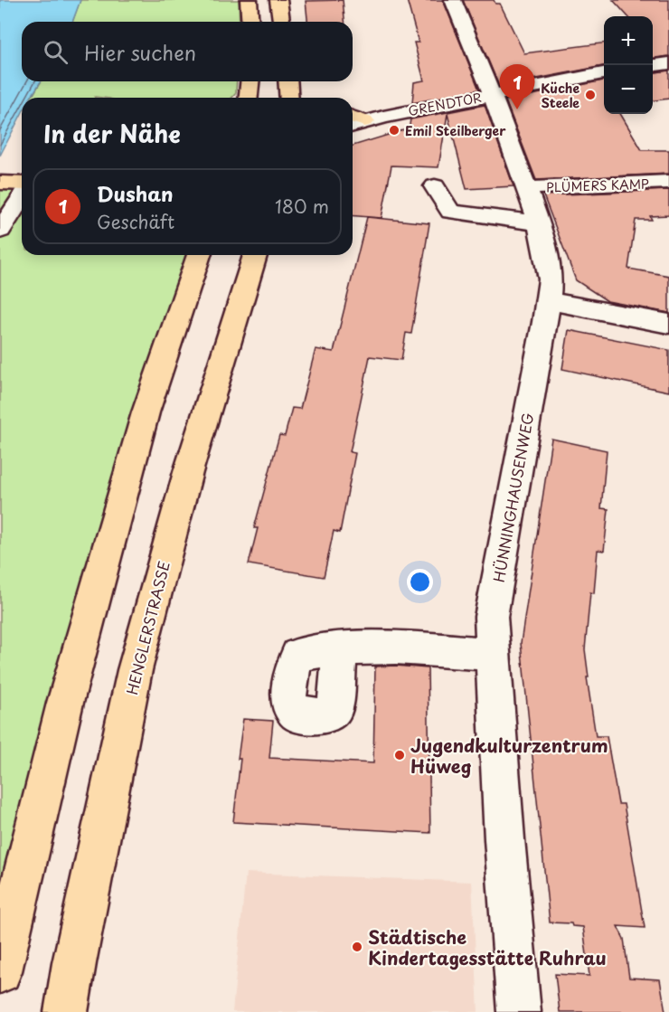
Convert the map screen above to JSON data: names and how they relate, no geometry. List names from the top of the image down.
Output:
{
  "streets": {
    "main road": ["HENGLERSTRASSE"],
    "street": ["GRENDTOR", "PLÜMERS KAMP", "HÜNNINGHAUSENWEG"]
  },
  "crossings": [
    ["GRENDTOR", "HÜNNINGHAUSENWEG"],
    ["PLÜMERS KAMP", "HÜNNINGHAUSENWEG"]
  ],
  "places": [
    "Küche Steele",
    "Emil Steilberger",
    "Jugendkulturzentrum Hüweg",
    "Städtische Kindertagesstätte Ruhrau"
  ],
  "page": {
    "map_buttons": ["+", "−"],
    "search": "Hier suchen",
    "pins": "1",
    "heading": "In der Nähe",
    "list": [
      {
        "mark": "1",
        "name": "Dushan",
        "note": "Geschäft",
        "value": "180 m"
      }
    ]
  }
}
